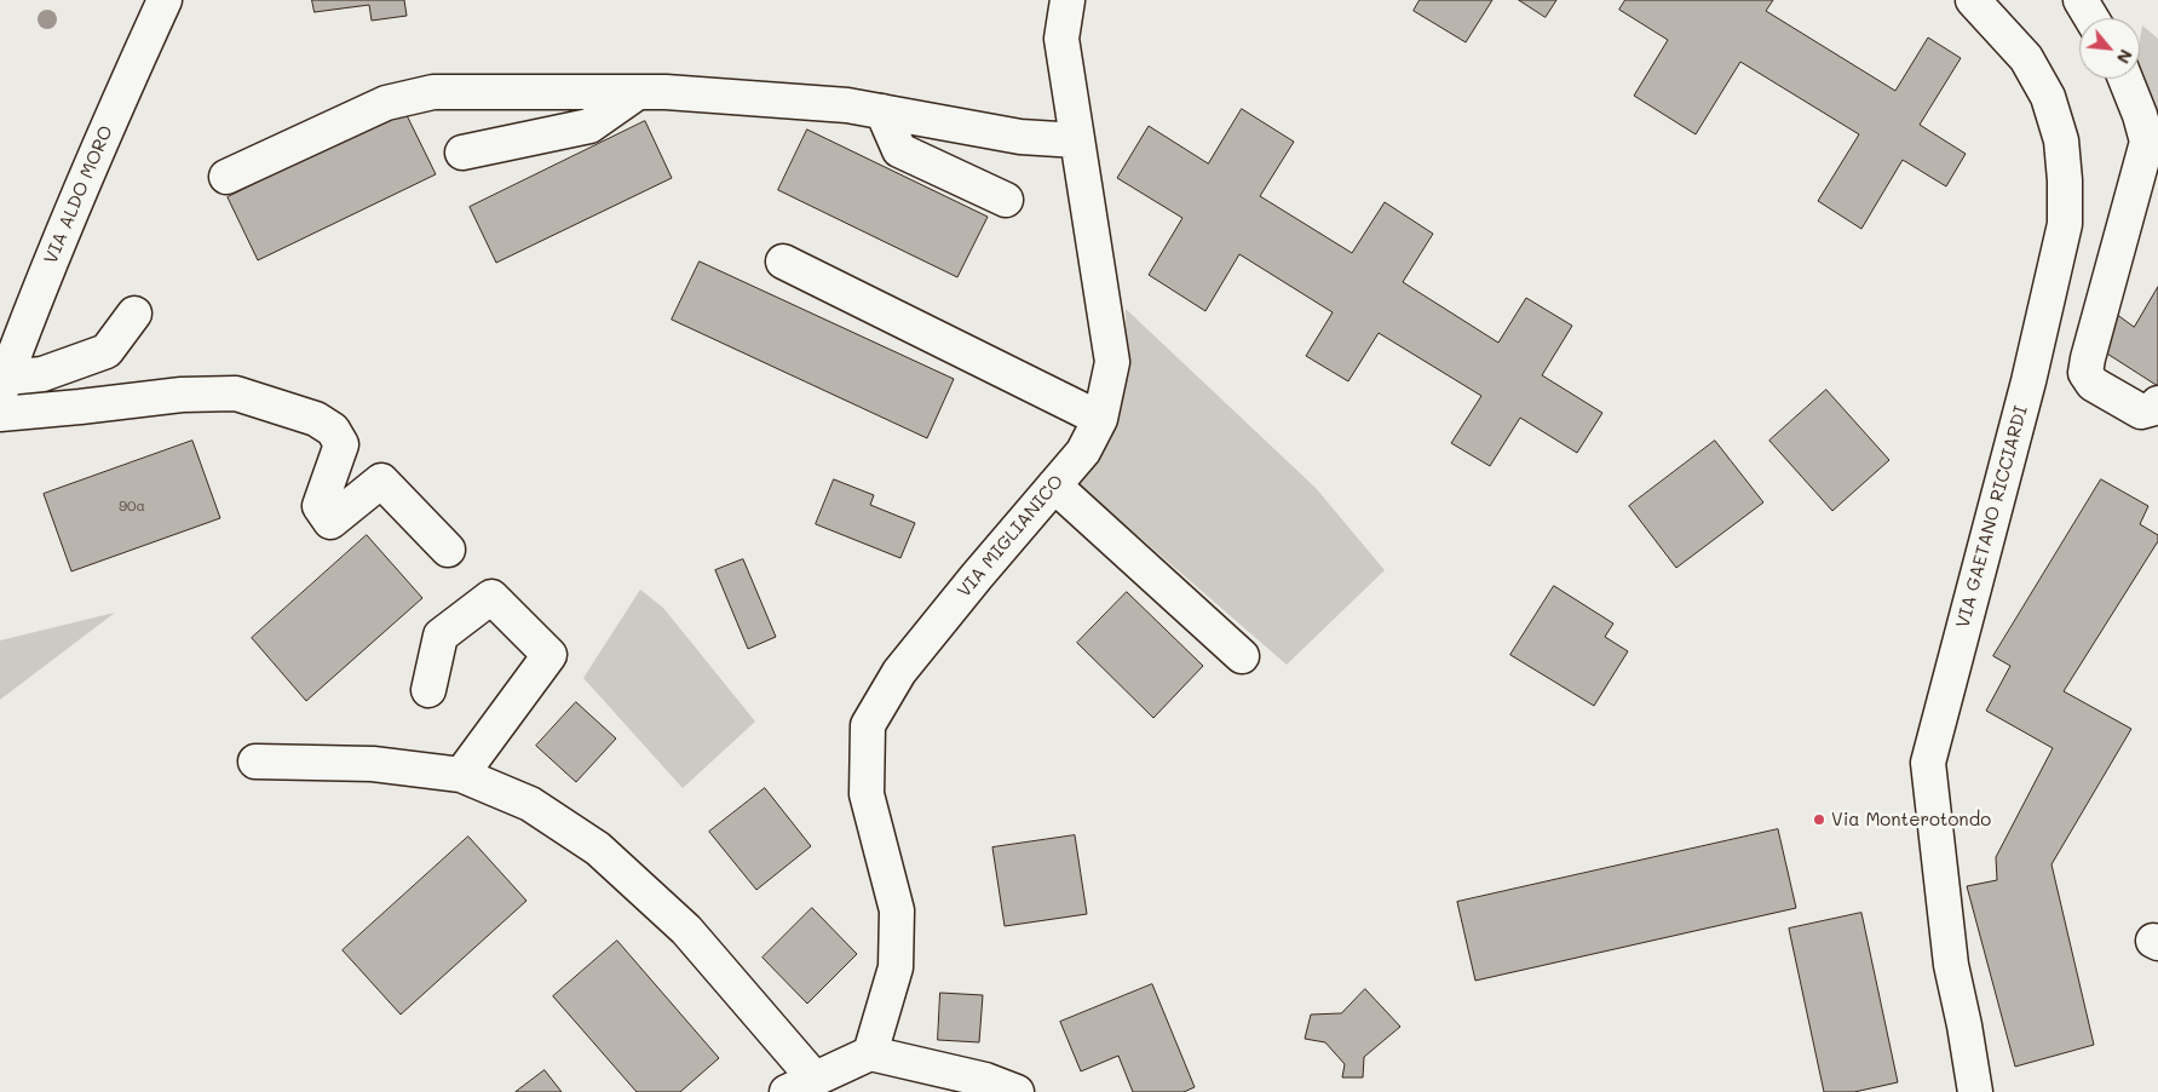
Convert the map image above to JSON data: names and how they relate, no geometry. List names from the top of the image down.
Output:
{
  "streets": {
    "street": ["VIA ALDO MORO", "VIA GAETANO RICCIARDI", "VIA MIGLIANICO"]
  },
  "places": ["Via Monterotondo"],
  "house_numbers": ["90a"],
  "north": "bottom right"
}
